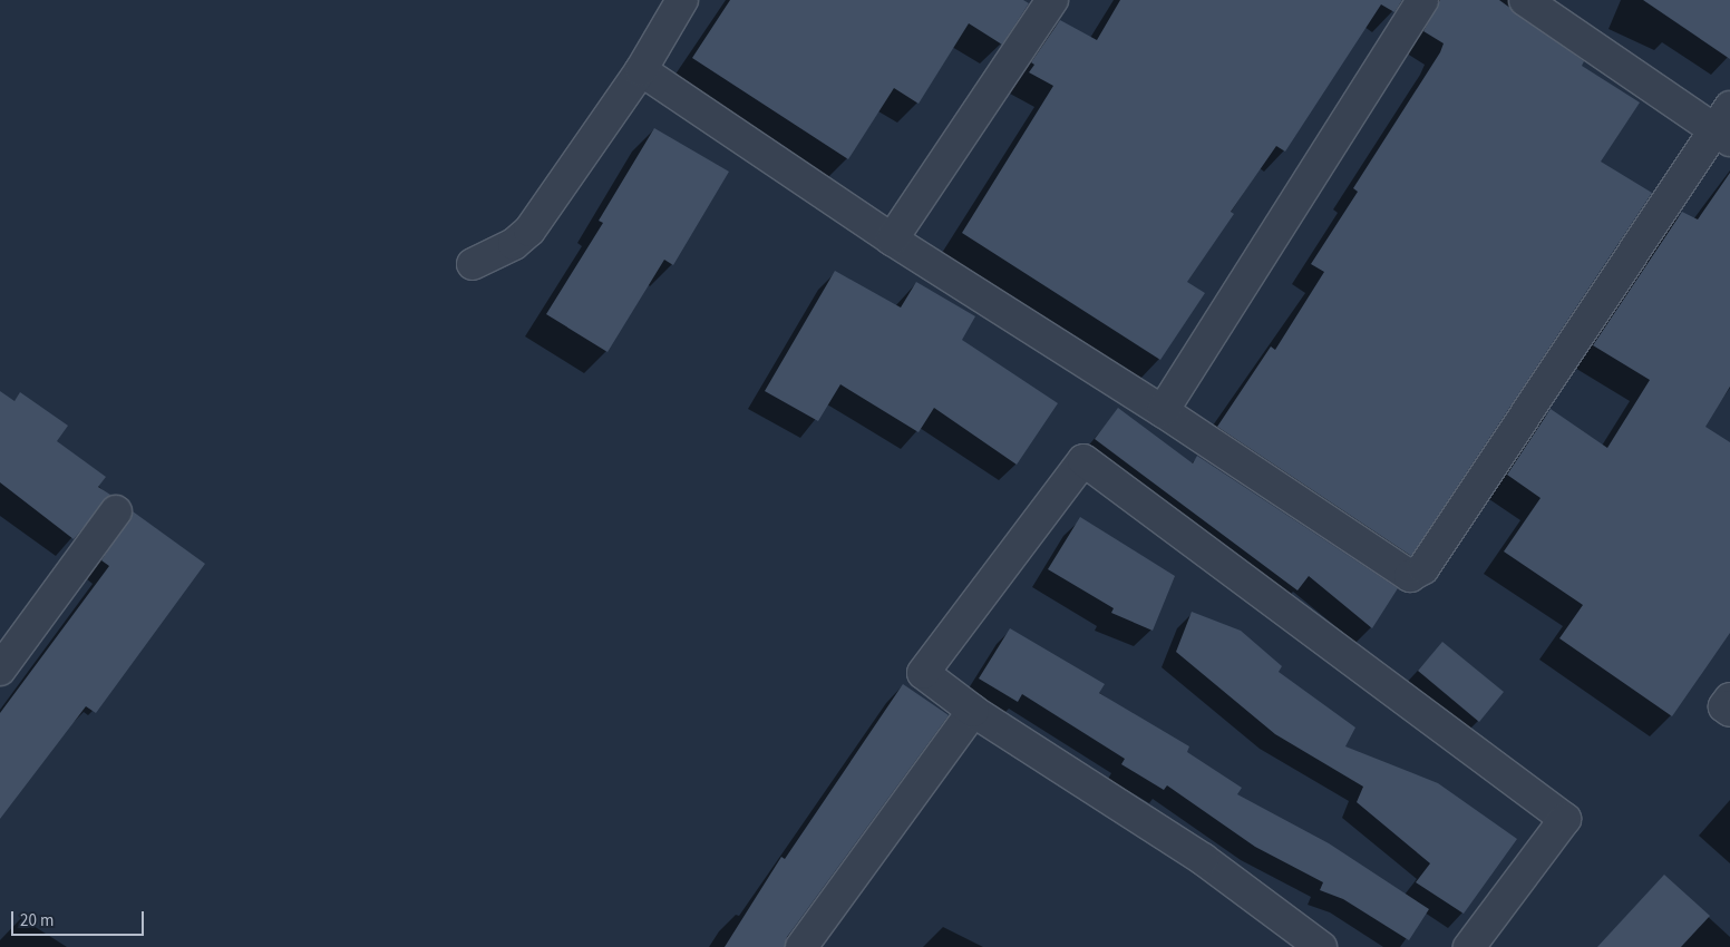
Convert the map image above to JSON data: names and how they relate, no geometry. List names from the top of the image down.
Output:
{
  "scale_bar": "20 m"
}
